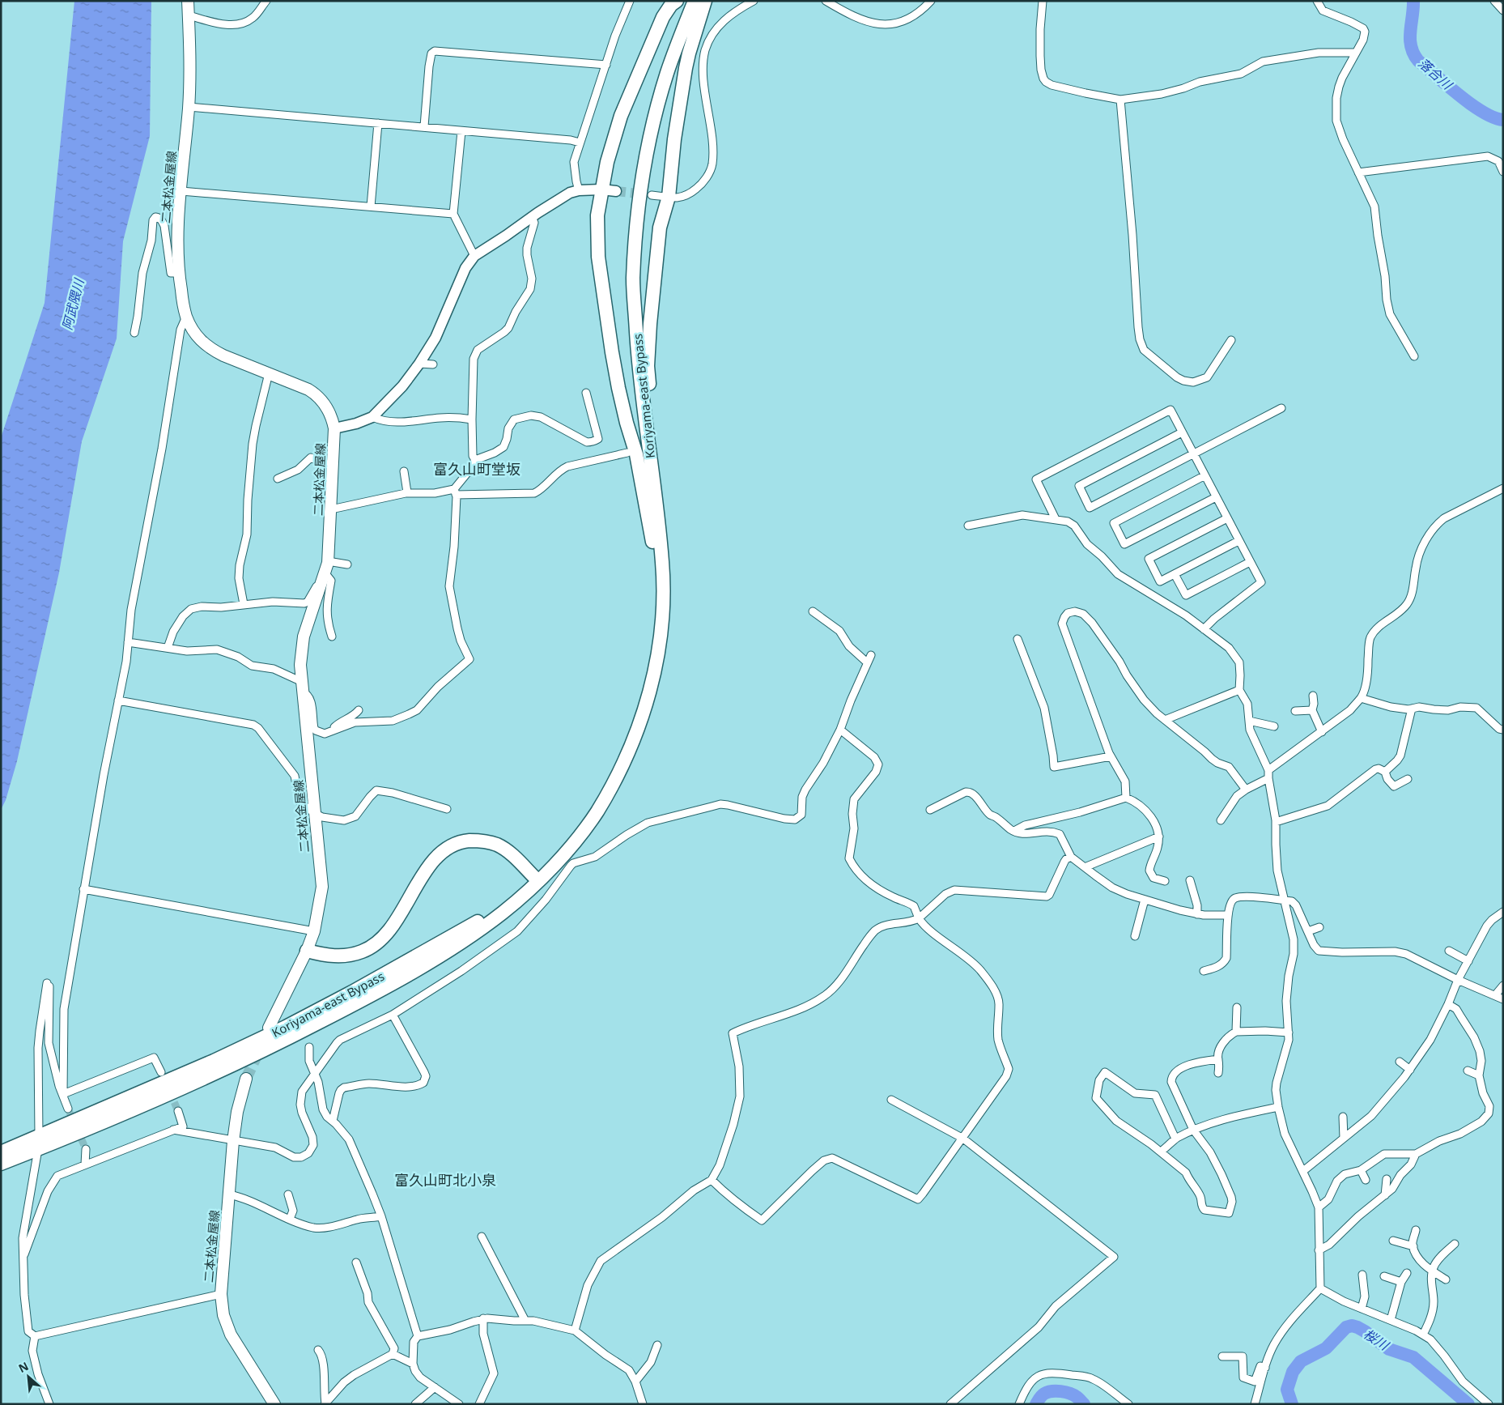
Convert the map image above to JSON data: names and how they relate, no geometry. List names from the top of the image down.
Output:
{
  "streets": {
    "highway": ["Koriyama-east Bypass"],
    "main road": ["二本松金屋線"]
  },
  "districts": ["富久山町堂坂", "富久山町北小泉"],
  "water": ["落合川", "阿武隈川", "桜川"],
  "north": "top left"
}
